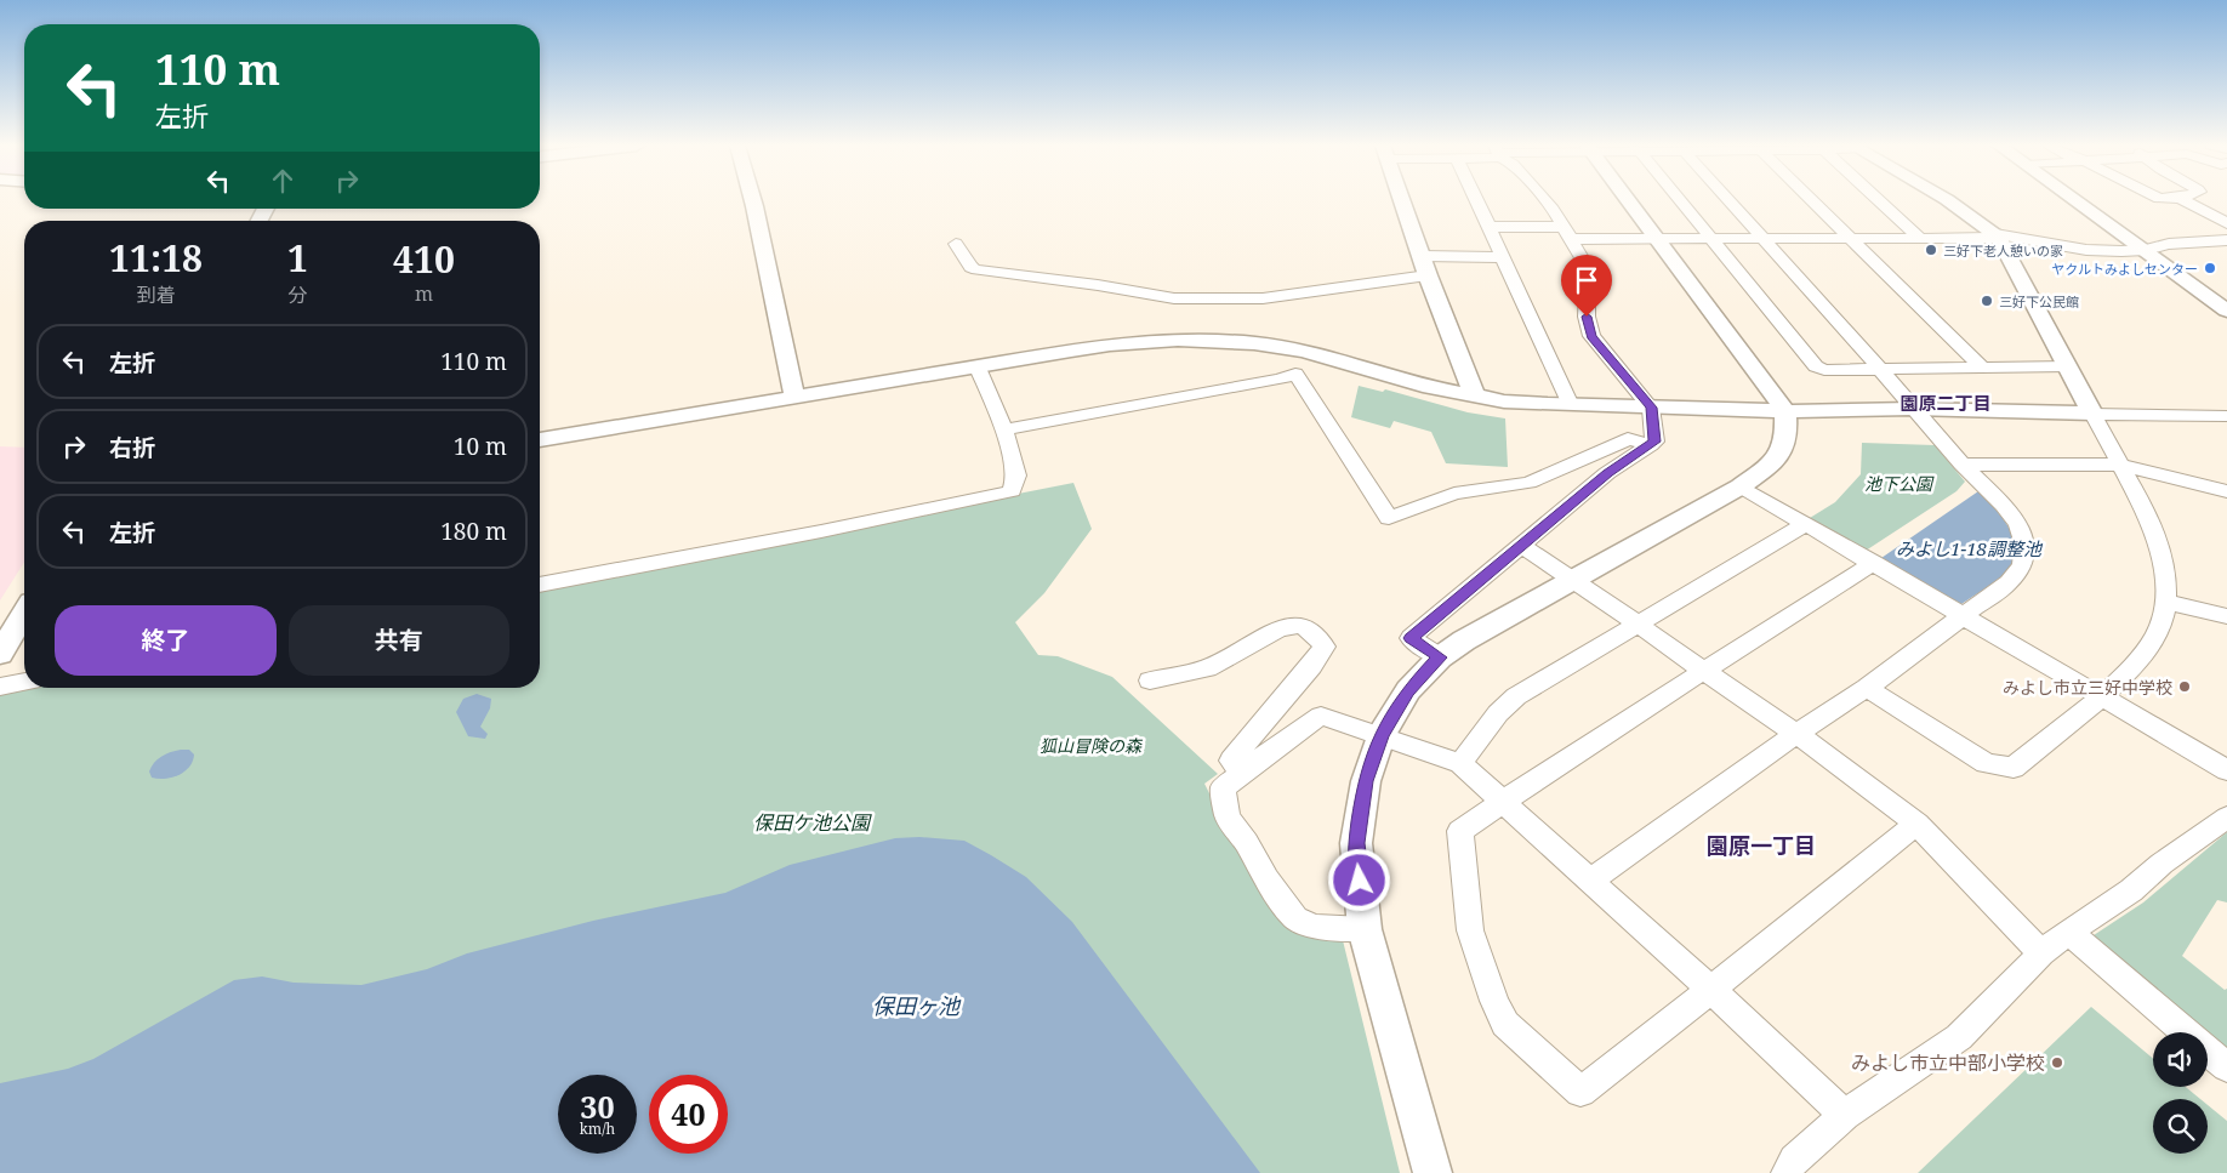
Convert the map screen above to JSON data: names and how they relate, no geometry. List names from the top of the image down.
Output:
{
  "districts": ["園原二丁目", "園原一丁目"],
  "water": ["みよし1-18調整池", "保田ヶ池"],
  "parks": ["池下公園", "狐山冒険の森", "保田ケ池公園"],
  "places": [
    "三好下老人憩いの家",
    "ヤクルトみよしセンター",
    "三好下公民館",
    "みよし市立三好中学校",
    "みよし市立中部小学校"
  ],
  "page": {
    "turn": ["110 m", "左折"],
    "eta": [
      "11:18",
      "到着",
      "1",
      "分",
      "410",
      "m"
    ],
    "list": [
      {
        "name": "左折",
        "value": "110 m"
      },
      {
        "name": "右折",
        "value": "10 m"
      },
      {
        "name": "左折",
        "value": "180 m"
      }
    ],
    "buttons": ["終了", "共有"],
    "speed": "30 km/h",
    "limit": "40"
  }
}
